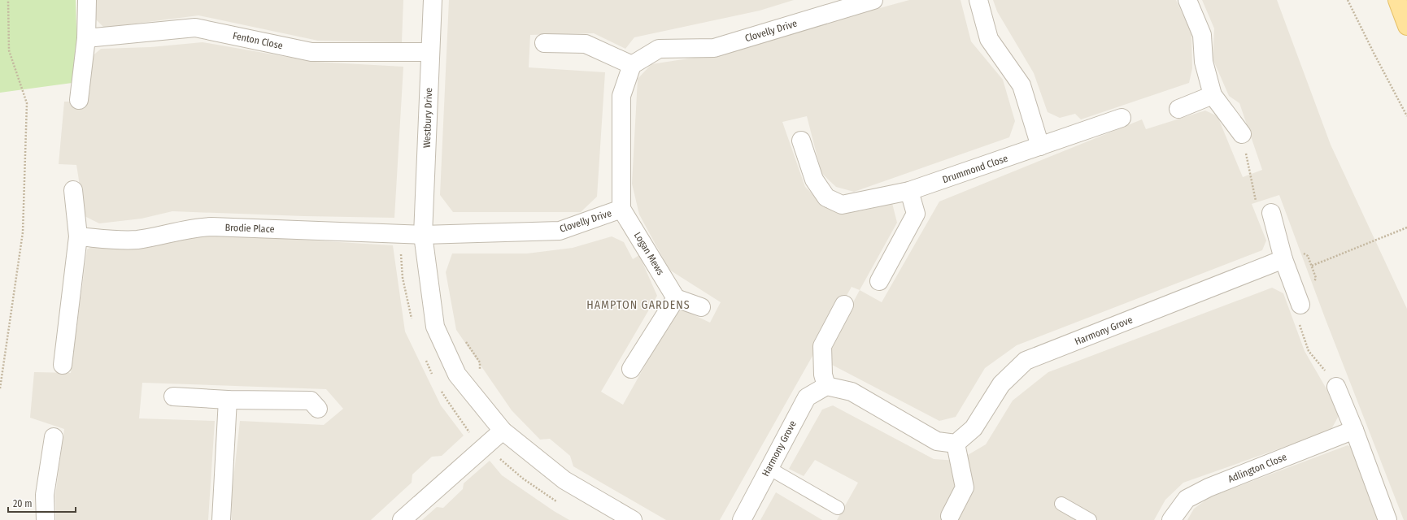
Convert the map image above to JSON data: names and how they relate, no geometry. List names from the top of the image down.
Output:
{
  "streets": {
    "street": [
      "Clovelly Drive",
      "Fenton Close",
      "Westbury Drive",
      "Drummond Close",
      "Brodie Place",
      "Logan Mews",
      "Harmony Grove",
      "Adlington Close"
    ]
  },
  "crossings": [
    ["Clovelly Drive", "Westbury Drive"],
    ["Clovelly Drive", "Brodie Place"],
    ["Clovelly Drive", "Logan Mews"],
    ["Fenton Close", "Westbury Drive"],
    ["Westbury Drive", "Brodie Place"]
  ],
  "districts": ["HAMPTON GARDENS"],
  "scale_bar": "20 m"
}
